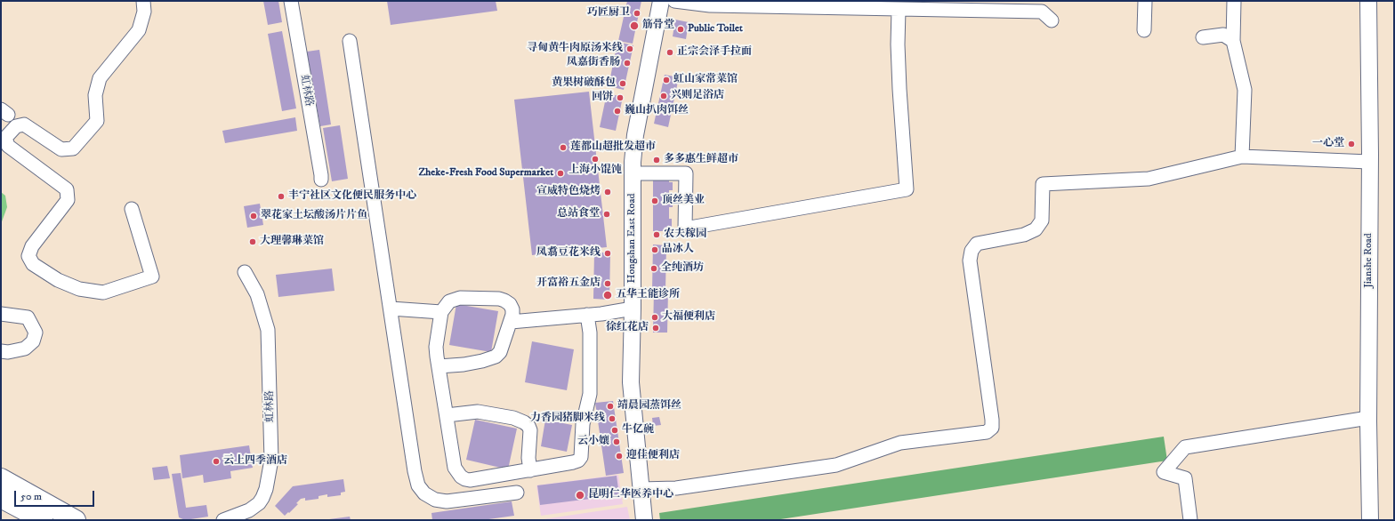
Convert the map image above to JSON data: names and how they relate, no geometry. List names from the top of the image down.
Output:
{
  "streets": {
    "street": ["虹林路", "Hongshan East Road", "Jianshe Road"]
  },
  "places": [
    "巧匠厨卫",
    "筋骨堂",
    "Public Toilet",
    "寻甸黄牛肉原汤米线",
    "正宗会泽手拉面",
    "凤嘉街香肠",
    "虹山家常菜馆",
    "黄果树破酥包",
    "兴则足浴店",
    "回饼",
    "巍山扒肉饵丝",
    "一心堂",
    "莲都山超批发超市",
    "上海小馄饨",
    "多多惠生鲜超市",
    "Zheke-Fresh Food Supermarket",
    "宣威特色烧烤",
    "丰宁社区文化便民服务中心",
    "顶丝美业",
    "总站食堂",
    "翠花家土坛酸汤片片鱼",
    "农夫稼园",
    "大理馨琳菜馆",
    "品冰人",
    "凤翥豆花米线",
    "全纯酒坊",
    "开富裕五金店",
    "五华王能诊所",
    "大福便利店",
    "徐红花店",
    "靖晨园蒸饵丝",
    "力香园猪脚米线",
    "牛亿碗",
    "云小孃",
    "迎佳便利店",
    "云上四季酒店",
    "昆明仁华医养中心"
  ],
  "scale_bar": "50 m"
}
